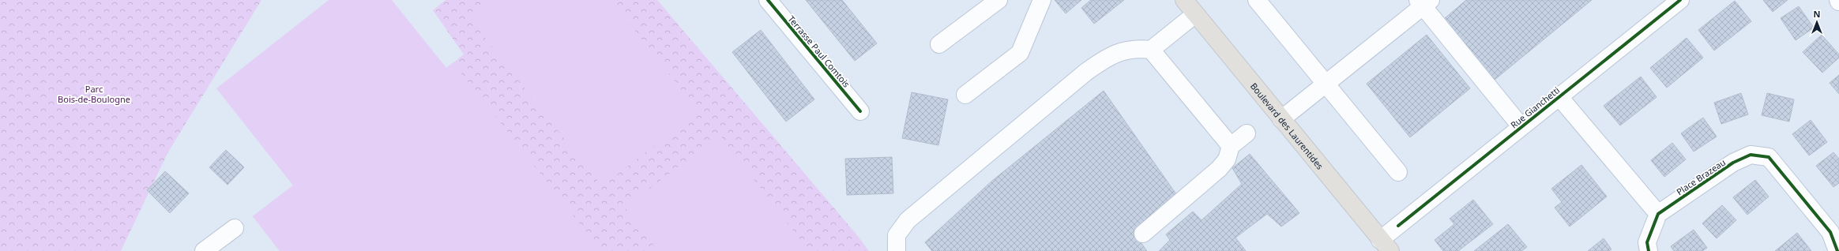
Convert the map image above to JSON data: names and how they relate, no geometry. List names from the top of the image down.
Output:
{
  "streets": {
    "main road": ["Boulevard des Laurentides"],
    "street": ["Terrasse Paul Comtois", "Rue Gianchetti", "Place Brazeau"]
  },
  "crossings": [
    ["Rue Gianchetti", "Boulevard des Laurentides"]
  ],
  "parks": ["Parc Bois-de-Boulogne"],
  "north": "top"
}
